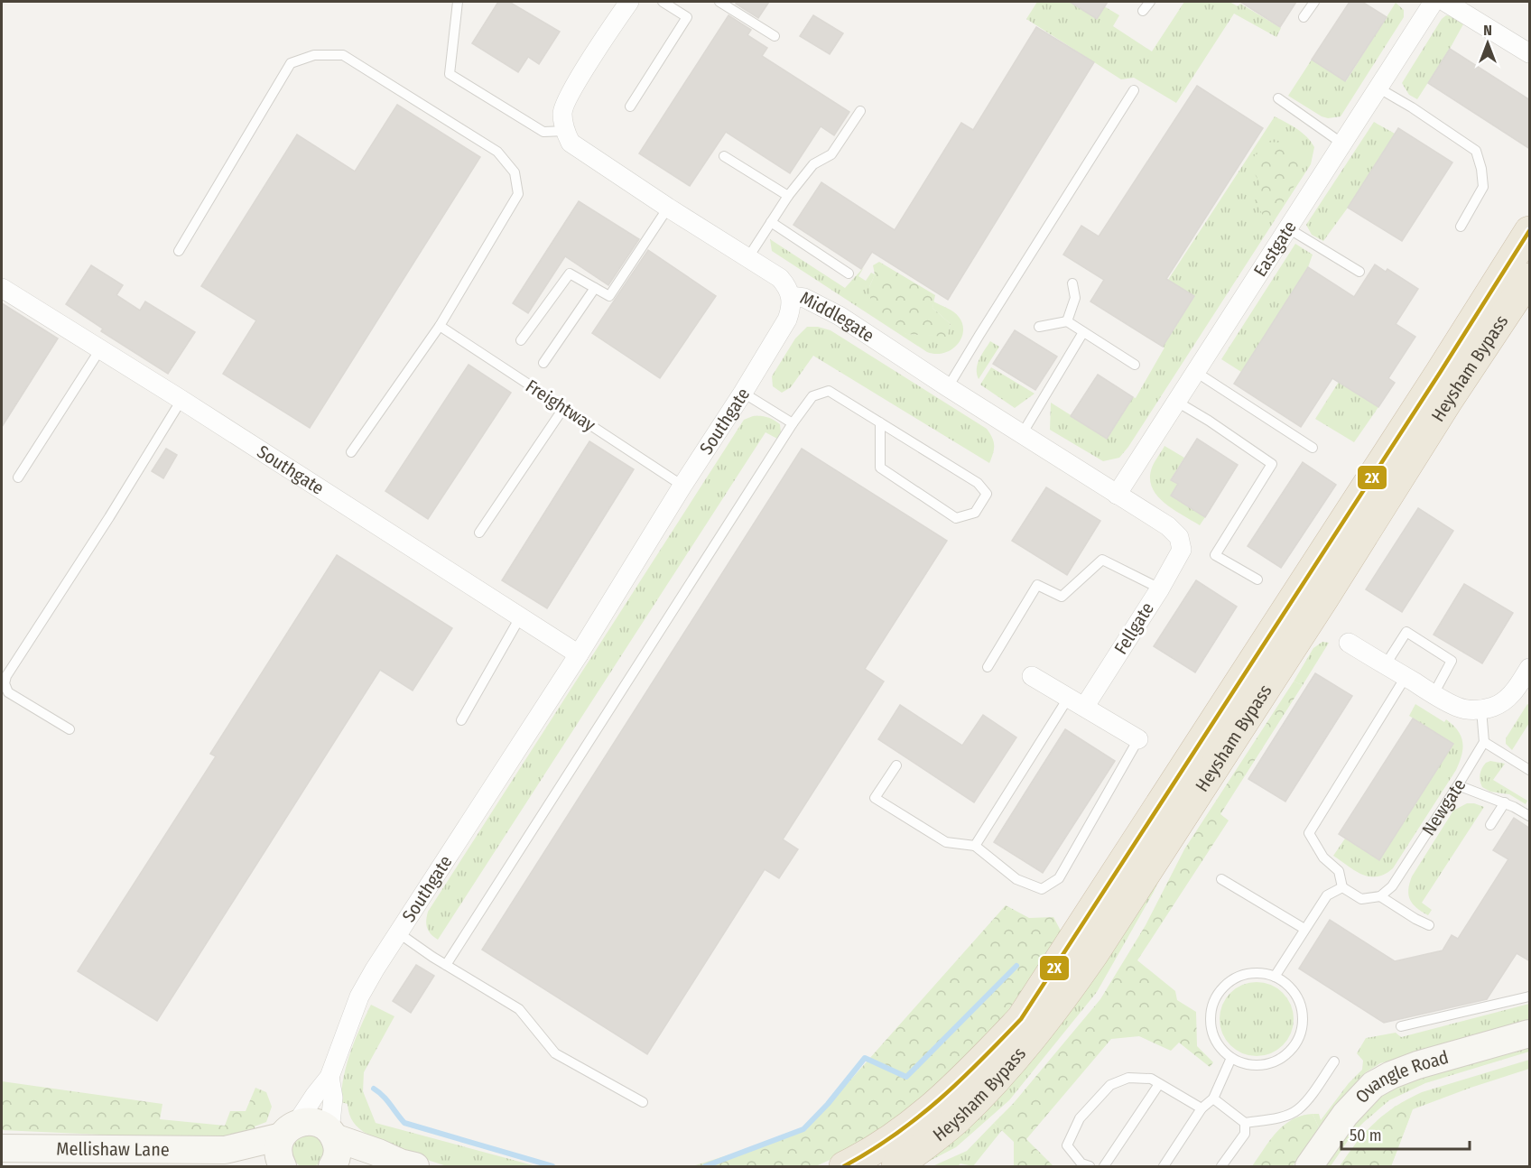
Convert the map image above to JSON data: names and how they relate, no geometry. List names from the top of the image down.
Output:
{
  "streets": {
    "highway": ["Heysham Bypass"],
    "main road": ["Ovangle Road", "Mellishaw Lane"],
    "street": [
      "Eastgate",
      "Middlegate",
      "Southgate",
      "Fellgate"
    ],
    "lane": ["Freightway", "Newgate"]
  },
  "crossings": [
    ["Eastgate", "Middlegate"],
    ["Middlegate", "Southgate"],
    ["Middlegate", "Fellgate"],
    ["Freightway", "Southgate"],
    ["Southgate", "Mellishaw Lane"]
  ],
  "lines": ["transit line 2X"],
  "scale_bar": "50 m",
  "north": "top"
}
